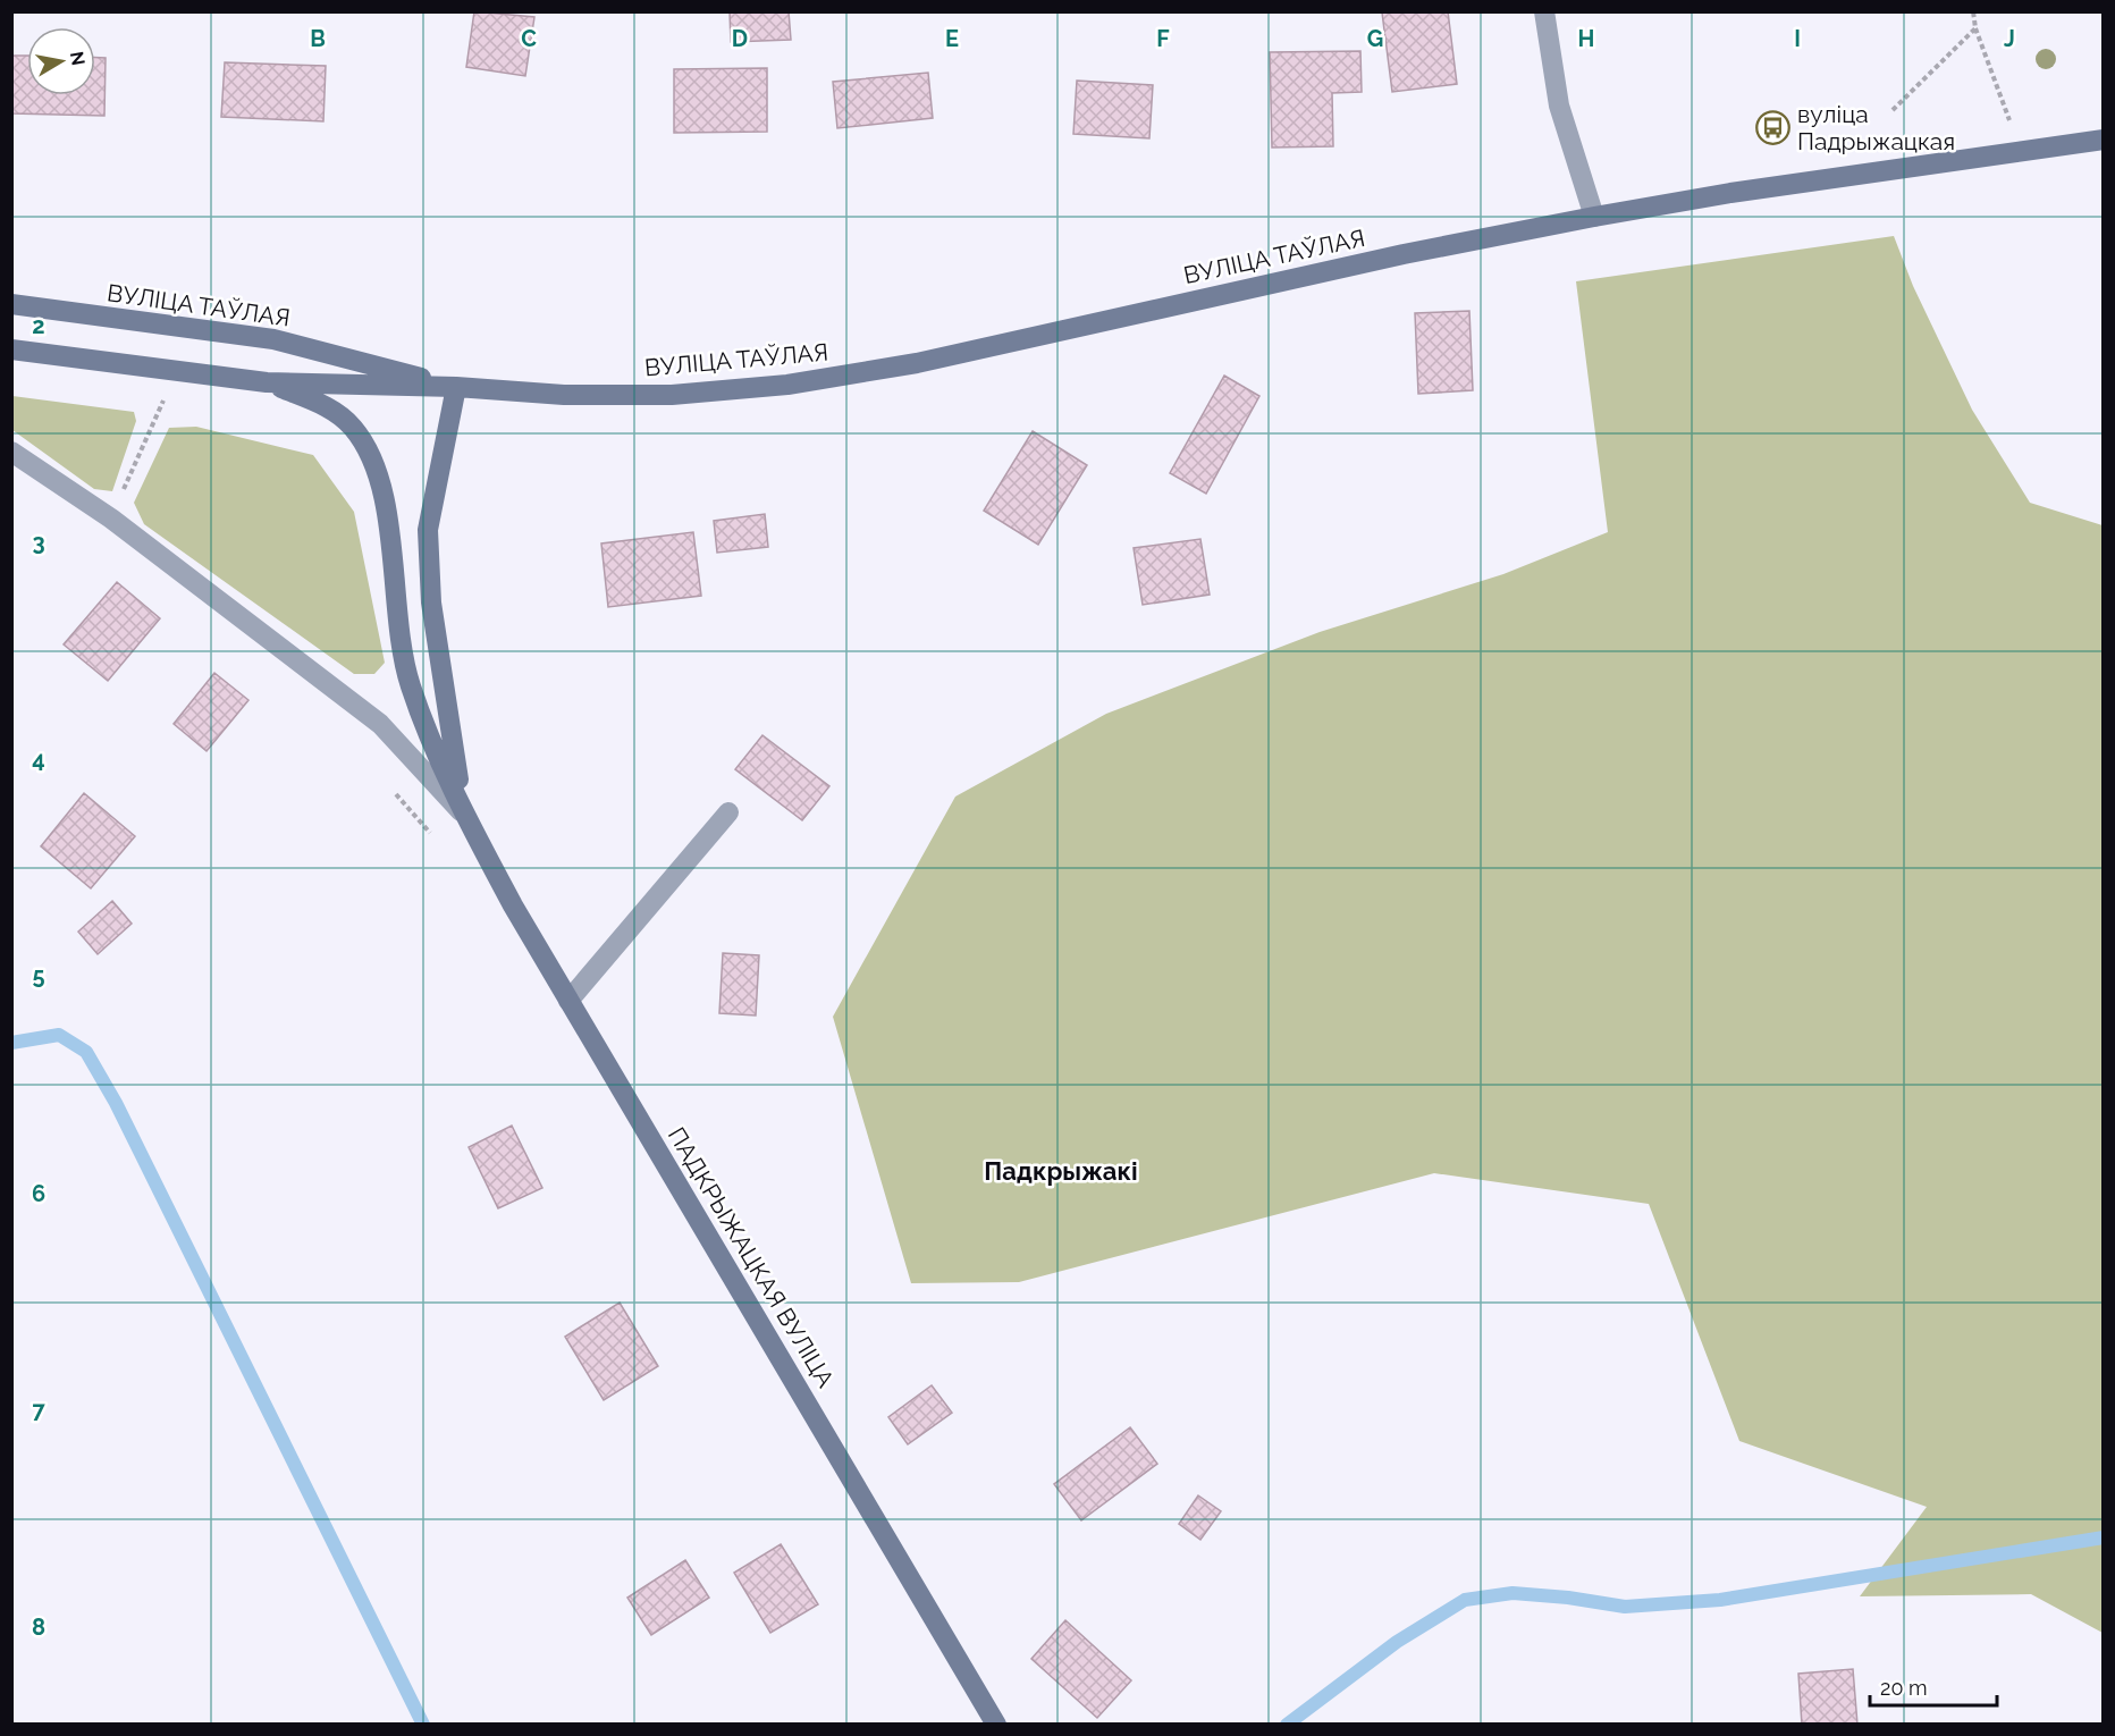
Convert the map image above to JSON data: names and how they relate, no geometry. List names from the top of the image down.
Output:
{
  "streets": {
    "main road": ["ВУЛІЦА ТАЎЛАЯ", "ПАДКРЫЖАЦКАЯ ВУЛІЦА"]
  },
  "districts": ["Падкрыжакі"],
  "places": {
    "bus stop": ["вуліца Падрыжацкая"]
  },
  "scale_bar": "20 m",
  "north": "right",
  "grid": {
    "columns": [
      "B",
      "C",
      "D",
      "E",
      "F",
      "G",
      "H",
      "I",
      "J"
    ],
    "rows": [
      "2",
      "3",
      "4",
      "5",
      "6",
      "7",
      "8"
    ]
  }
}
